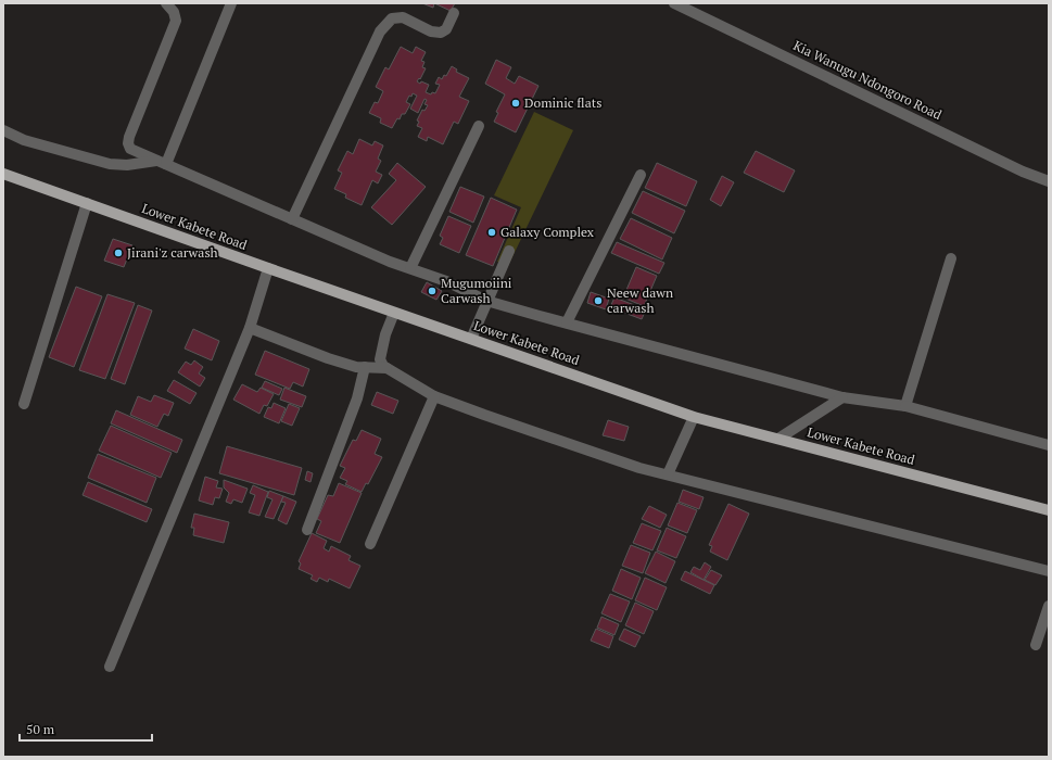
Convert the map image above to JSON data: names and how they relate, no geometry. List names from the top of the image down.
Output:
{
  "streets": {
    "main road": ["Lower Kabete Road"],
    "street": ["Kia Wanugu Ndongoro Road"]
  },
  "places": [
    "Dominic flats",
    "Galaxy Complex",
    "Jirani'z carwash",
    "Mugumoiini Carwash",
    "Neew dawn carwash"
  ],
  "scale_bar": "50 m"
}
